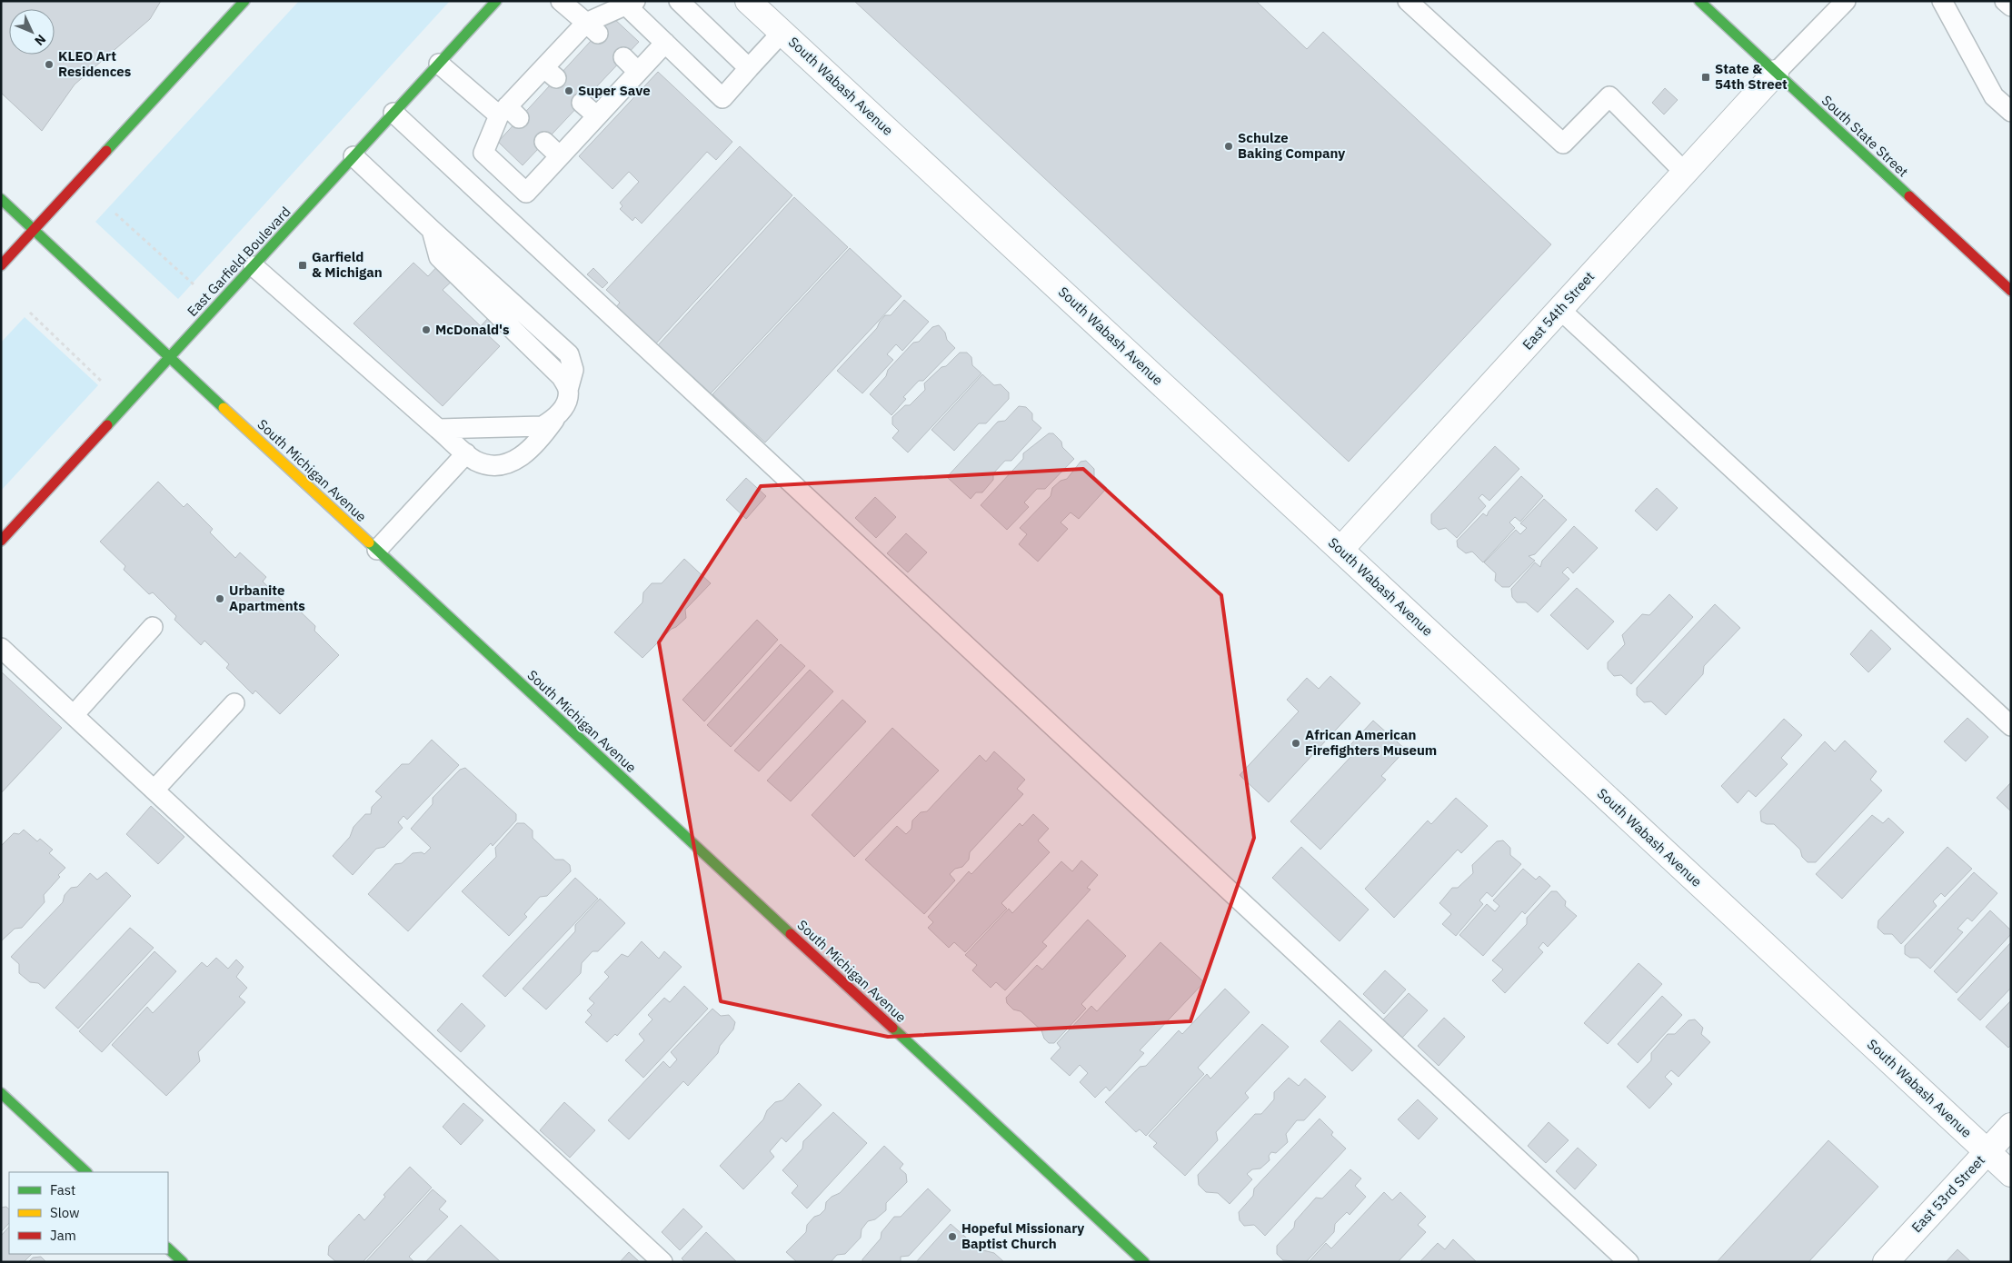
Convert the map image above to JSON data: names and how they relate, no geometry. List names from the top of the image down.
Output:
{
  "streets": {
    "street": [
      "South Wabash Avenue",
      "South State Street",
      "East Garfield Boulevard",
      "East 54th Street",
      "South Michigan Avenue",
      "East 53rd Street"
    ]
  },
  "crossings": [
    ["South Wabash Avenue", "East 54th Street"],
    ["South Wabash Avenue", "East 53rd Street"],
    ["South State Street", "East 54th Street"],
    ["East Garfield Boulevard", "South Michigan Avenue"]
  ],
  "places": {
    "other": [
      "KLEO Art Residences",
      "Super Save",
      "Schulze Baking Company",
      "McDonald's",
      "Urbanite Apartments",
      "African American Firefighters Museum",
      "Hopeful Missionary Baptist Church"
    ],
    "transit": ["State & 54th Street", "Garfield & Michigan"]
  },
  "legend": ["Fast", "Slow", "Jam"],
  "north": "bottom right"
}
